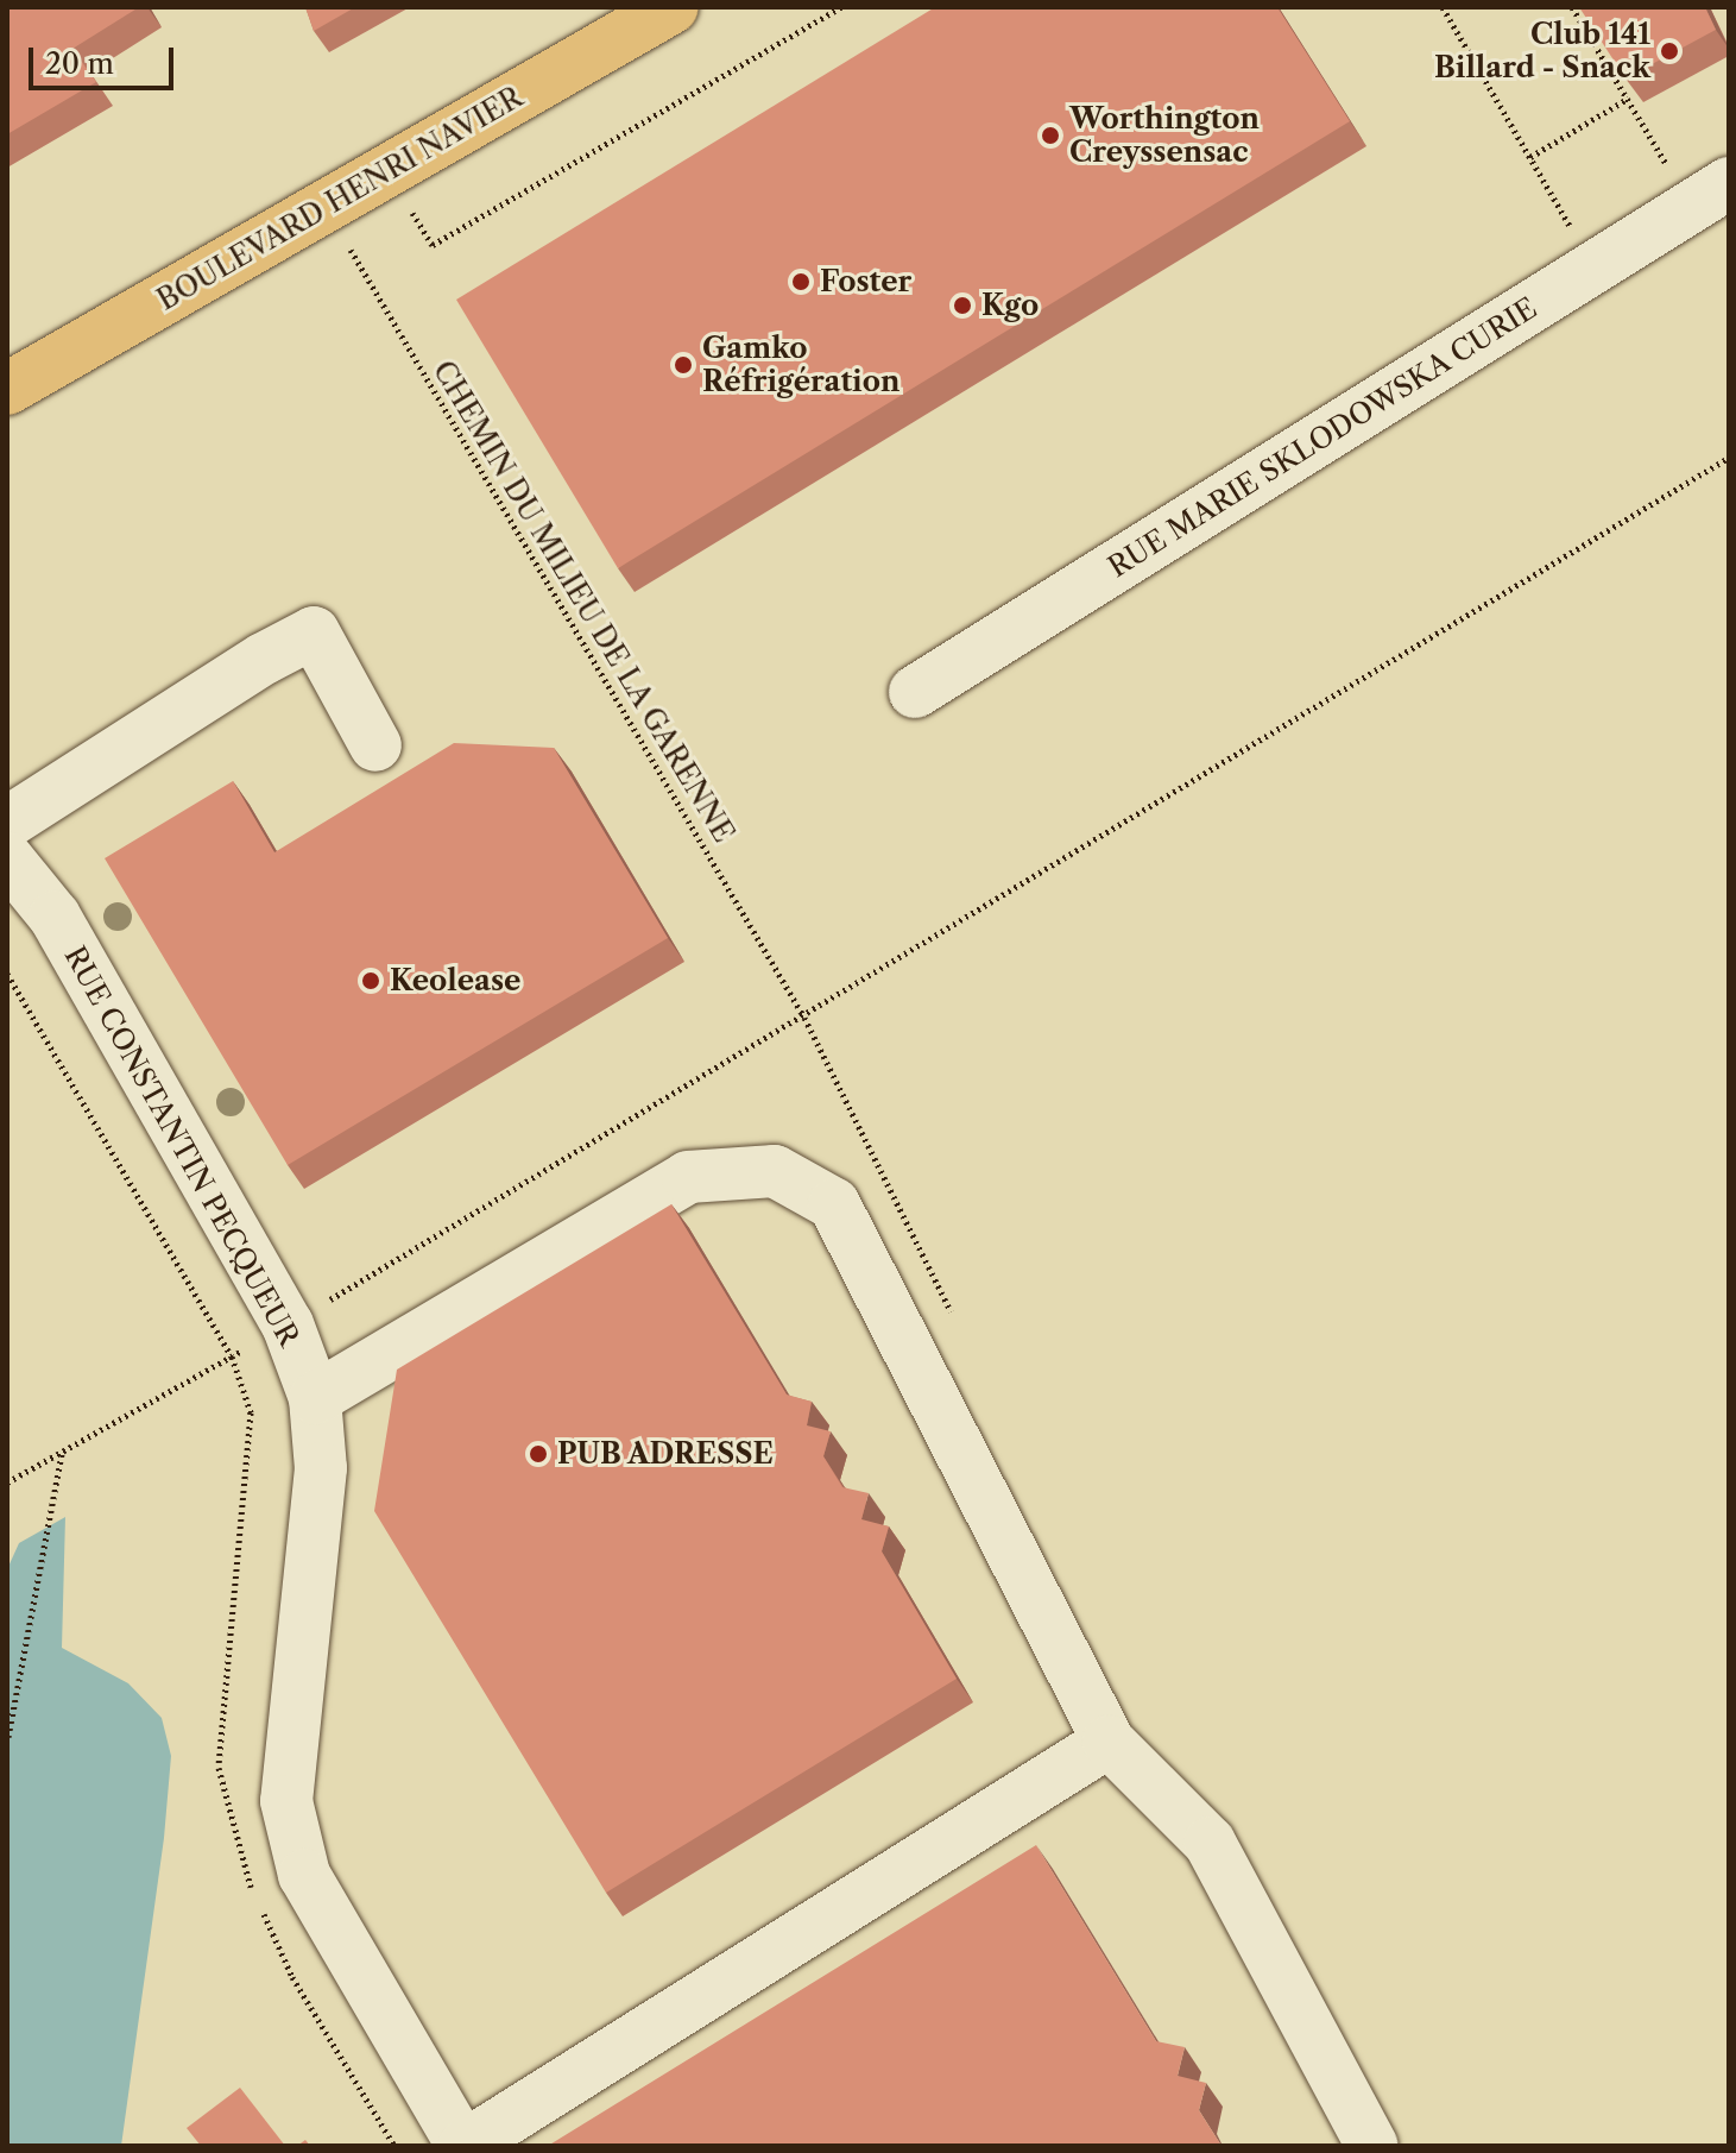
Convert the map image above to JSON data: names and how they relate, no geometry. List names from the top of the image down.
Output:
{
  "streets": {
    "main road": ["BOULEVARD HENRI NAVIER"],
    "street": ["RUE MARIE SKLODOWSKA CURIE", "RUE CONSTANTIN PECQUEUR"],
    "path": ["CHEMIN DU MILIEU DE LA GARENNE"]
  },
  "crossings": [
    ["BOULEVARD HENRI NAVIER", "CHEMIN DU MILIEU DE LA GARENNE"]
  ],
  "places": [
    "Club 141 Billard - Snack",
    "Worthington Creyssensac",
    "Foster",
    "Kgo",
    "Gamko Réfrigération",
    "Keolease",
    "PUB ADRESSE"
  ],
  "scale_bar": "20 m"
}
